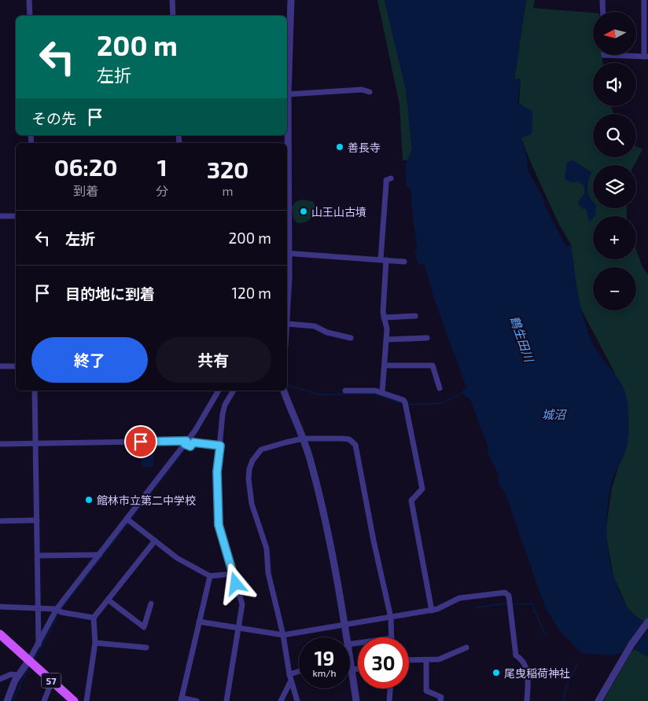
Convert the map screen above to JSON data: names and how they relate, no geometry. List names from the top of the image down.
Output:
{
  "streets": {
    "main road": ["57"]
  },
  "water": ["鶴生田川", "城沼"],
  "places": [
    "善長寺",
    "山王山古墳",
    "館林市立第二中学校",
    "尾曳稲荷神社"
  ],
  "north": "left",
  "page": {
    "map_buttons": ["+", "−"],
    "turn": ["200 m", "左折"],
    "then": "その先",
    "eta": [
      "06:20",
      "到着",
      "1",
      "分",
      "320",
      "m"
    ],
    "list": [
      {
        "name": "左折",
        "value": "200 m"
      },
      {
        "name": "目的地に到着",
        "value": "120 m"
      }
    ],
    "buttons": ["終了", "共有"],
    "speed": "19 km/h",
    "limit": "30"
  }
}
